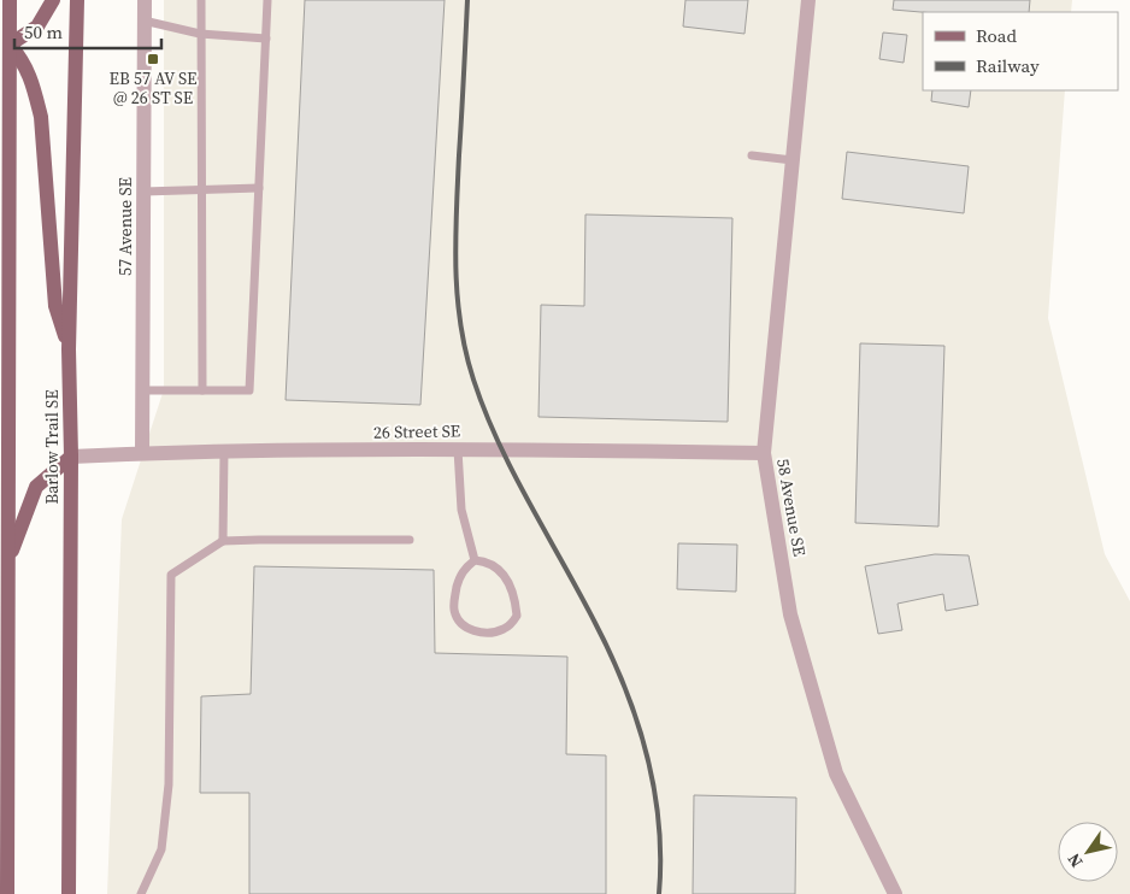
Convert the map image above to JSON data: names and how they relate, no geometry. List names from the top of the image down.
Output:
{
  "streets": {
    "main road": ["Barlow Trail SE"],
    "street": ["57 Avenue SE", "26 Street SE", "58 Avenue SE"]
  },
  "crossings": [
    ["57 Avenue SE", "26 Street SE"],
    ["26 Street SE", "Barlow Trail SE"],
    ["26 Street SE", "58 Avenue SE"]
  ],
  "places": {
    "transit": ["EB 57 AV SE @ 26 ST SE"]
  },
  "legend": ["Road", "Railway"],
  "scale_bar": "50 m",
  "north": "bottom left"
}
